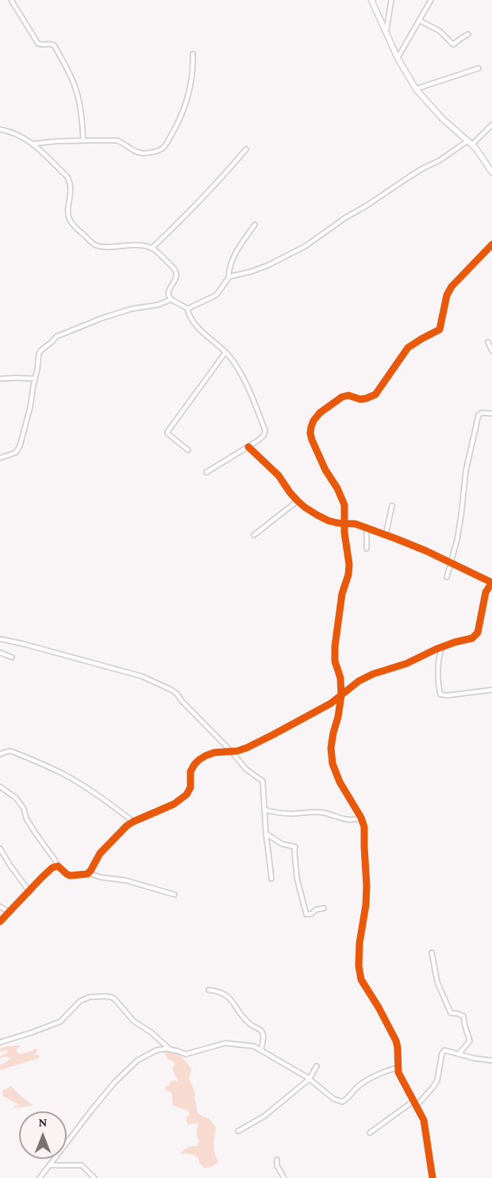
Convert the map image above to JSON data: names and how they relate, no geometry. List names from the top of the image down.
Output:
{
  "north": "top"
}
